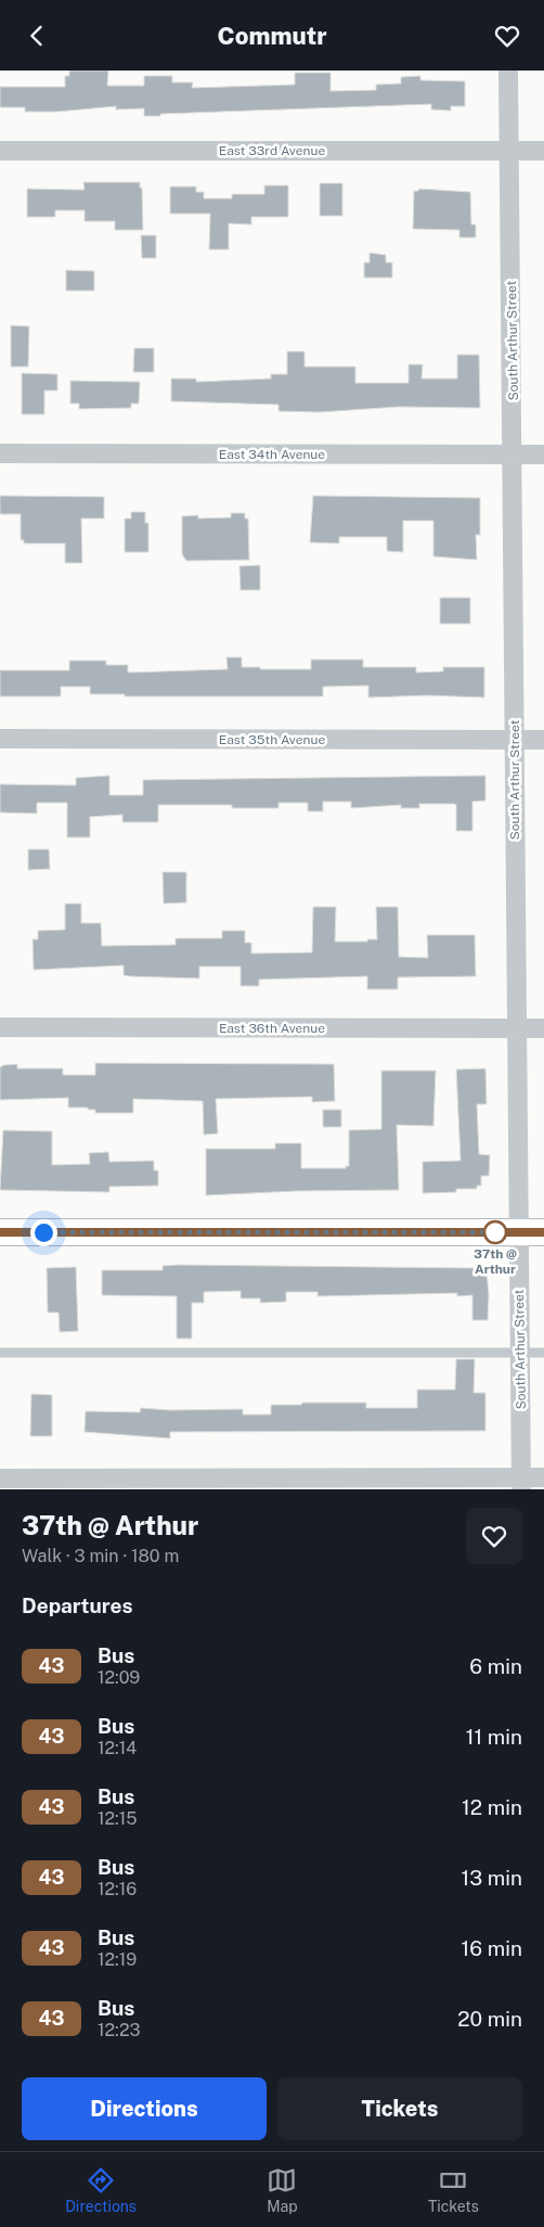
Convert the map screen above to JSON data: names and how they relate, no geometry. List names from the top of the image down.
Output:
{
  "streets": {
    "street": [
      "East 33rd Avenue",
      "South Arthur Street",
      "East 34th Avenue",
      "East 35th Avenue",
      "East 36th Avenue"
    ]
  },
  "crossings": [
    ["East 33rd Avenue", "South Arthur Street"],
    ["South Arthur Street", "East 34th Avenue"],
    ["South Arthur Street", "East 35th Avenue"],
    ["South Arthur Street", "East 36th Avenue"]
  ],
  "places": ["37th @ Arthur"],
  "lines": ["bus line 43"],
  "page": {
    "header": "Commutr",
    "heading": [
      ["37th @ Arthur", "Walk · 3 min · 180 m"],
      "Departures"
    ],
    "list": [
      {
        "mark": "43",
        "name": "Bus",
        "note": "12:09",
        "value": "6 min"
      },
      {
        "mark": "43",
        "name": "Bus",
        "note": "12:14",
        "value": "11 min"
      },
      {
        "mark": "43",
        "name": "Bus",
        "note": "12:15",
        "value": "12 min"
      },
      {
        "mark": "43",
        "name": "Bus",
        "note": "12:16",
        "value": "13 min"
      },
      {
        "mark": "43",
        "name": "Bus",
        "note": "12:19",
        "value": "16 min"
      },
      {
        "mark": "43",
        "name": "Bus",
        "note": "12:23",
        "value": "20 min"
      }
    ],
    "buttons": ["Directions", "Tickets"],
    "tabs": ["Directions", "Map", "Tickets"]
  }
}
